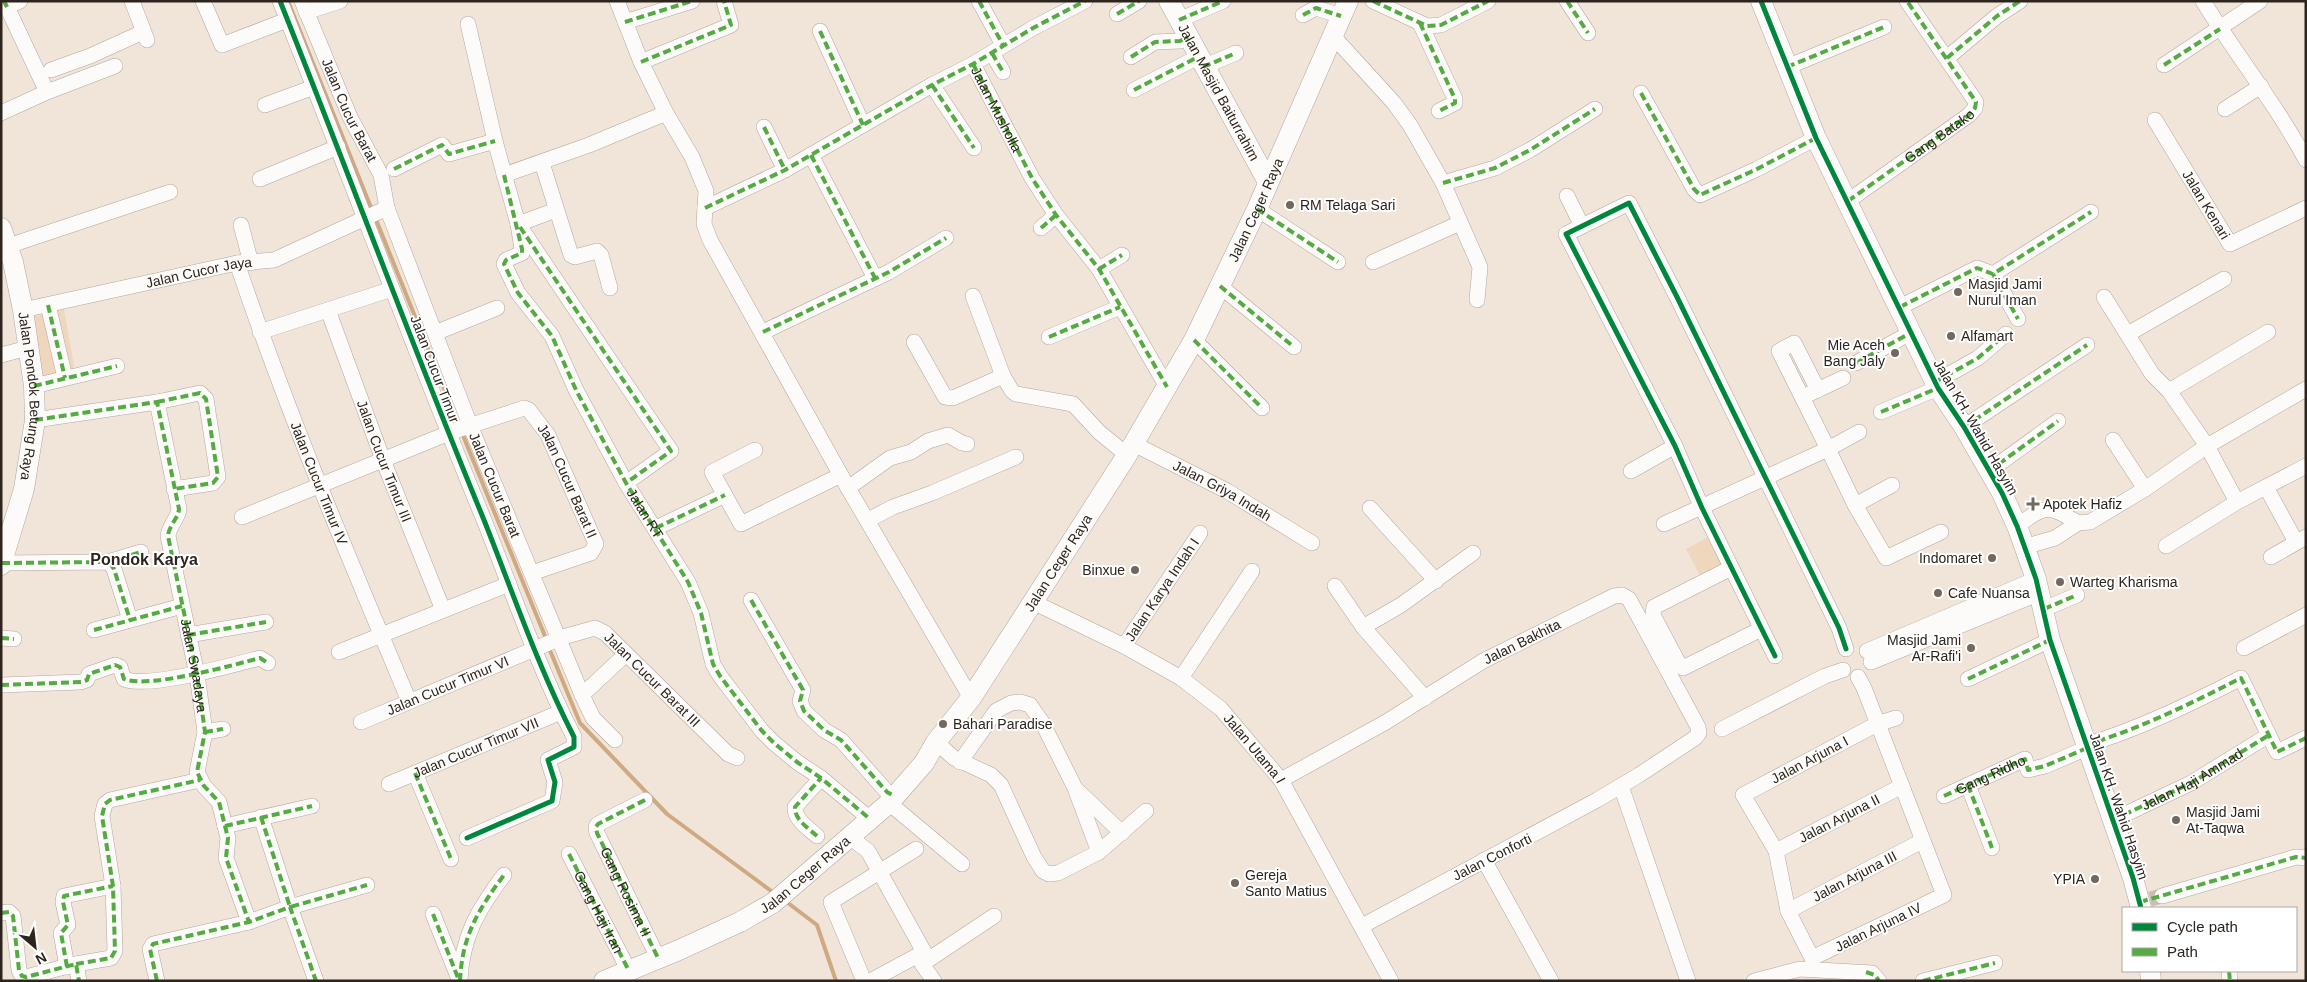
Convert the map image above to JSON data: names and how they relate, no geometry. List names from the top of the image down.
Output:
{
  "streets": {
    "main road": [
      "Jalan Masjid Baiturrahim",
      "Jalan Ceger Raya",
      "Jalan Pondok Betung Raya",
      "Jalan KH. Wahid Hasyim"
    ],
    "street": [
      "Jalan Cucur Barat",
      "Jalan Musholla",
      "Gang Batako",
      "Jalan Kenari",
      "Jalan Cucor Jaya",
      "Jalan Cucur Timur",
      "Jalan Cucur Timur III",
      "Jalan Cucur Barat II",
      "Jalan Cucur Timur IV",
      "Jalan Griya Indah",
      "Jalan RT",
      "Jalan Karya Indah I",
      "Jalan Bakhita",
      "Jalan Swadaya",
      "Jalan Cucur Barat III",
      "Jalan Cucur Timur VI",
      "Jalan Cucur Timur VII",
      "Jalan Utama I",
      "Jalan Arjuna I",
      "Gang Ridho",
      "Jalan Haji Ammad",
      "Jalan Arjuna II",
      "Jalan Conforti",
      "Jalan Arjuna III",
      "Gang Rosima II",
      "Gang Haji Iran",
      "Jalan Arjuna IV"
    ]
  },
  "crossings": [
    ["Jalan Masjid Baiturrahim", "Jalan Ceger Raya"],
    ["Jalan Cucur Barat", "Jalan Cucor Jaya"],
    ["Jalan Cucur Barat", "Jalan Cucur Timur"],
    ["Jalan Cucur Barat", "Jalan Cucur Barat II"],
    ["Jalan Cucur Barat", "Jalan Cucur Barat III"],
    ["Jalan Cucur Barat", "Jalan Cucur Timur VI"],
    ["Jalan Musholla", "Jalan Ceger Raya"],
    ["Gang Batako", "Jalan KH. Wahid Hasyim"],
    ["Jalan Ceger Raya", "Jalan Griya Indah"],
    ["Jalan Ceger Raya", "Jalan RT"],
    ["Jalan Ceger Raya", "Jalan Utama I"],
    ["Jalan Ceger Raya", "Gang Rosima II"],
    ["Jalan Ceger Raya", "Gang Haji Iran"],
    ["Jalan Cucor Jaya", "Jalan Cucur Timur"],
    ["Jalan Cucor Jaya", "Jalan Pondok Betung Raya"],
    ["Jalan Cucor Jaya", "Jalan Cucur Timur IV"],
    ["Jalan Cucur Timur", "Jalan Cucur Barat II"],
    ["Jalan Cucur Timur", "Jalan Cucur Timur VI"],
    ["Jalan Cucur Timur", "Jalan Cucur Timur VII"],
    ["Jalan KH. Wahid Hasyim", "Gang Ridho"],
    ["Jalan KH. Wahid Hasyim", "Jalan Haji Ammad"],
    ["Jalan Cucur Timur IV", "Jalan Cucur Timur VI"],
    ["Jalan Karya Indah I", "Jalan Utama I"],
    ["Jalan Bakhita", "Jalan Utama I"],
    ["Jalan Bakhita", "Jalan Conforti"],
    ["Jalan Cucur Barat III", "Jalan Cucur Timur VI"],
    ["Jalan Utama I", "Jalan Conforti"],
    ["Jalan Arjuna I", "Jalan Arjuna II"],
    ["Jalan Arjuna III", "Jalan Arjuna IV"]
  ],
  "districts": ["Pondok Karya"],
  "places": {
    "other": [
      "RM Telaga Sari",
      "Masjid Jami Nurul Iman",
      "Alfamart",
      "Mie Aceh Bang Jaly",
      "Indomaret",
      "Binxue",
      "Warteg Kharisma",
      "Cafe Nuansa",
      "Masjid Jami Ar-Rafi'i",
      "Bahari Paradise",
      "Masjid Jami At-Taqwa",
      "YPIA",
      "Gereja Santo Matius"
    ],
    "health": ["Apotek Hafiz"]
  },
  "legend": ["Cycle path", "Path"],
  "north": "bottom right"
}
